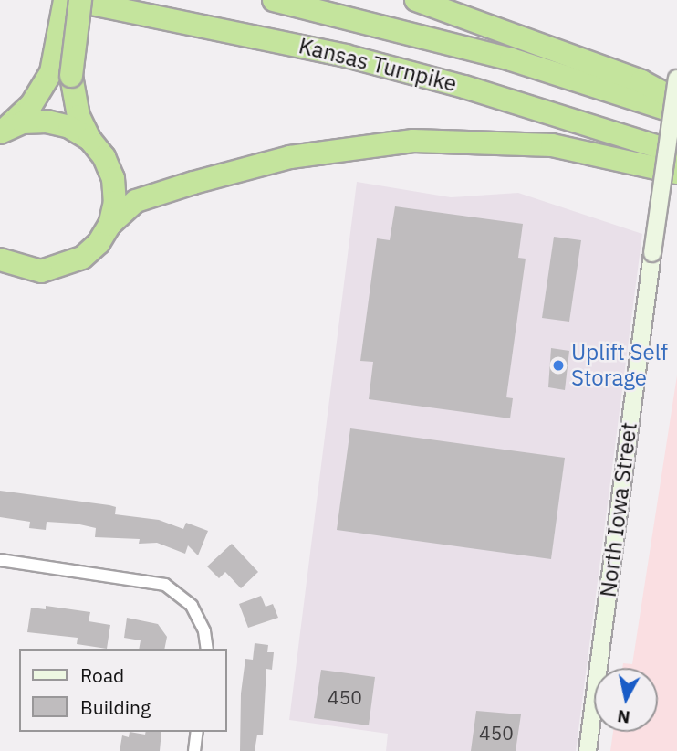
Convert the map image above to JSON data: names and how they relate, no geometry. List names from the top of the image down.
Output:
{
  "streets": {
    "highway": ["Kansas Turnpike"],
    "main road": ["North Iowa Street"]
  },
  "places": ["Uplift Self Storage"],
  "house_numbers": ["450", "450"],
  "legend": ["Road", "Building"],
  "north": "bottom"
}
